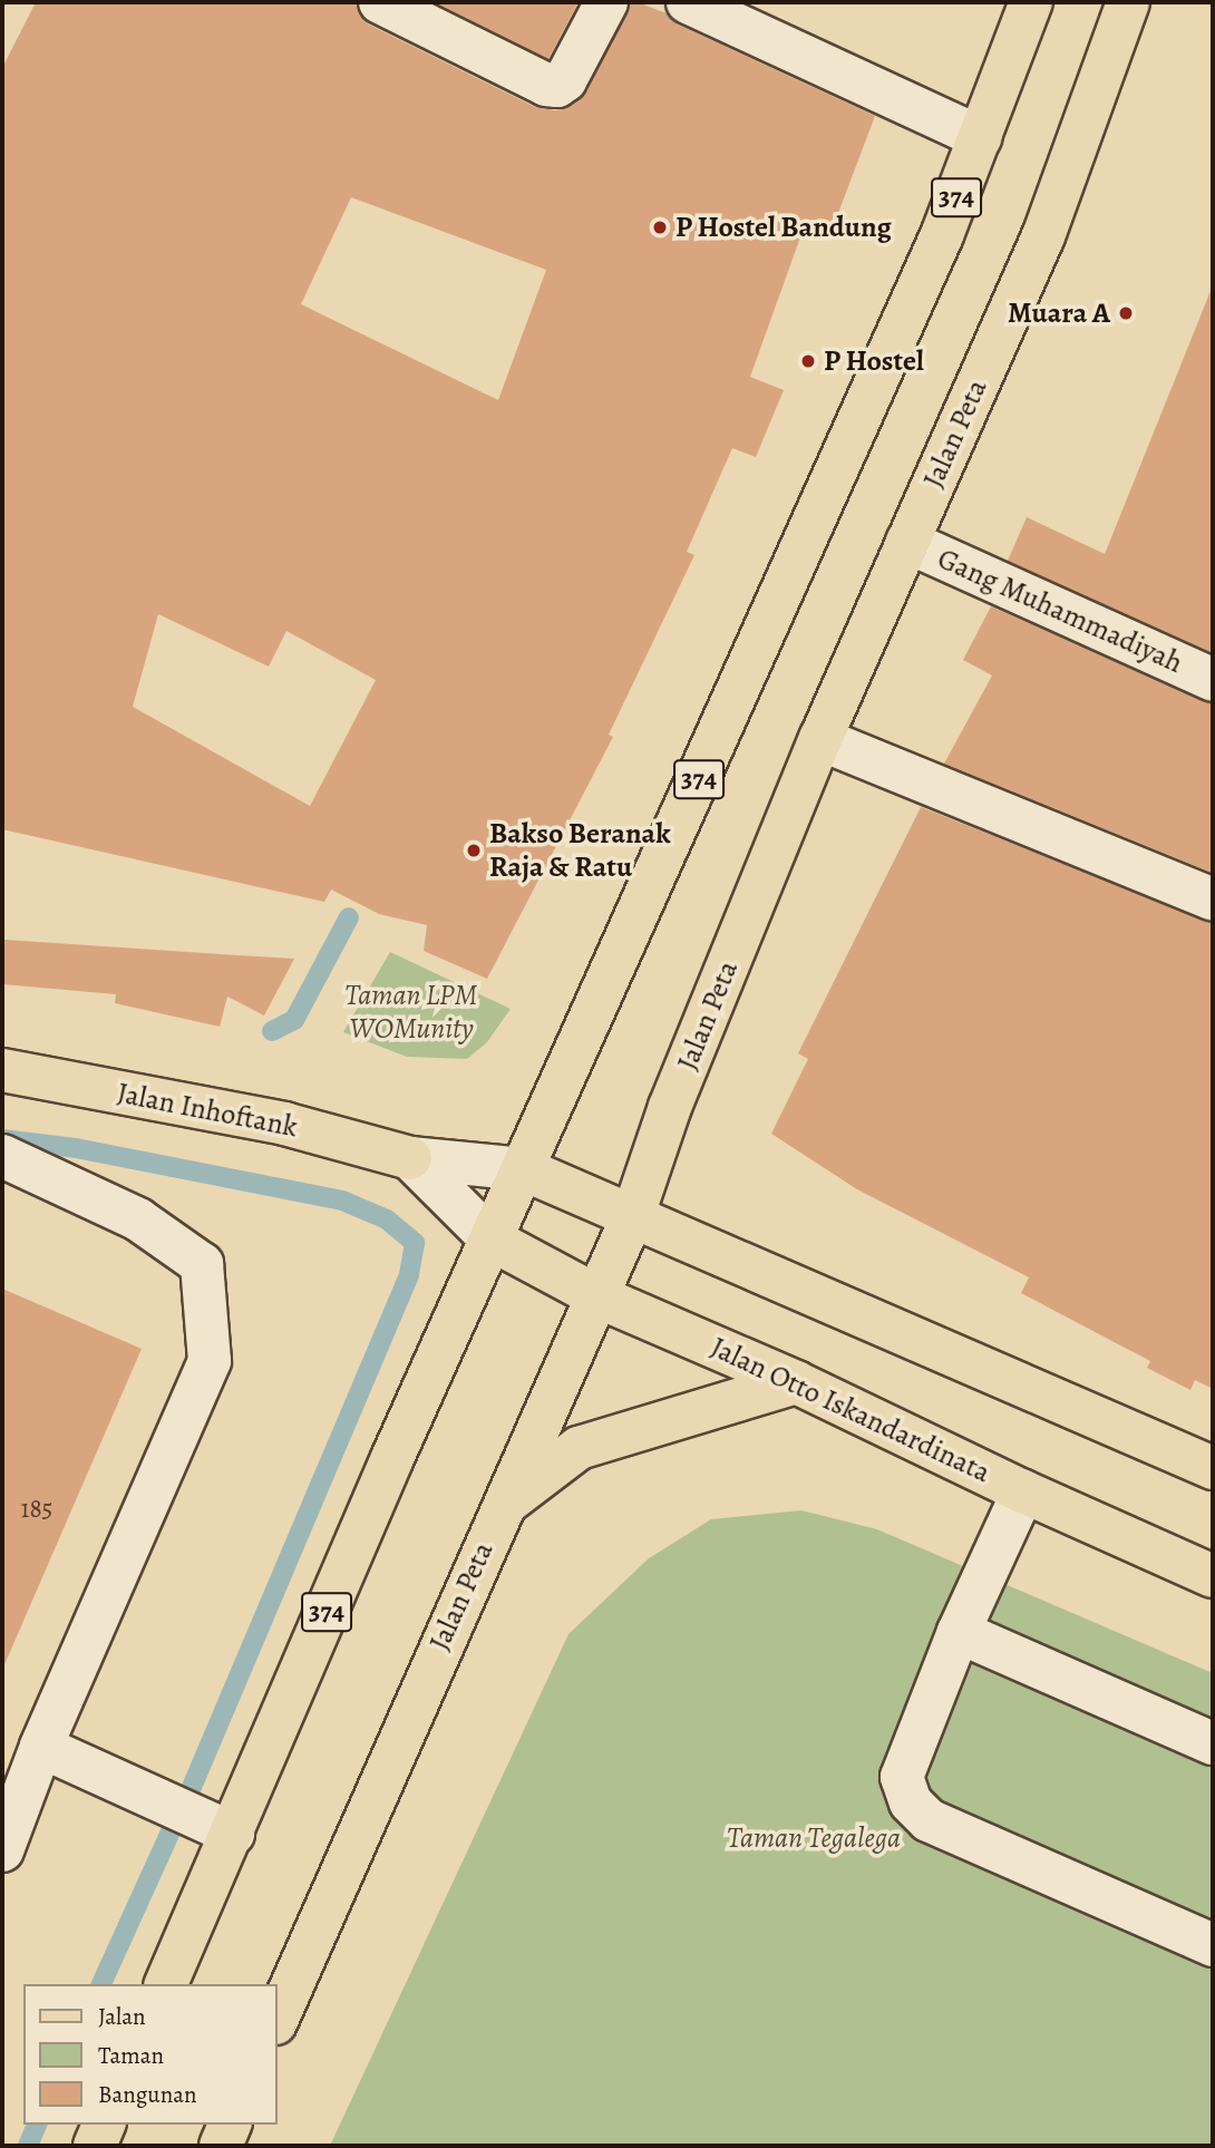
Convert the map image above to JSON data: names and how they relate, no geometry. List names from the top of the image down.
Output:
{
  "streets": {
    "main road": [
      "374",
      "Jalan Peta",
      "Jalan Inhoftank",
      "Jalan Otto Iskandardinata"
    ],
    "street": ["Gang Muhammadiyah"]
  },
  "crossings": [
    ["374", "Jalan Inhoftank"],
    ["374", "Jalan Otto Iskandardinata"],
    ["Jalan Peta", "Gang Muhammadiyah"],
    ["Jalan Peta", "Jalan Otto Iskandardinata"]
  ],
  "parks": ["Taman LPM WOMunity", "Taman Tegalega"],
  "places": [
    "P Hostel Bandung",
    "Muara A",
    "P Hostel",
    "Bakso Beranak Raja & Ratu"
  ],
  "house_numbers": ["185"],
  "legend": ["Jalan", "Taman", "Bangunan"]
}
